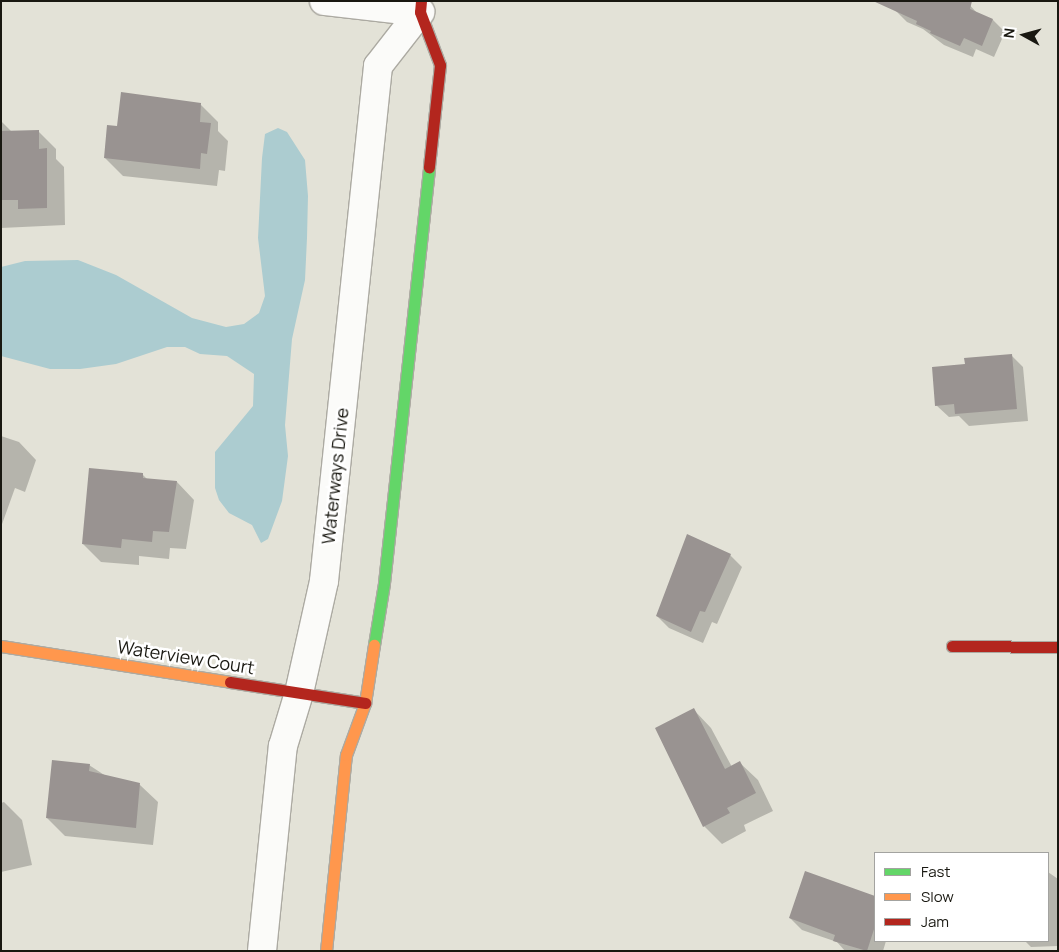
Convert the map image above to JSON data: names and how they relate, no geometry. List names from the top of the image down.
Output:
{
  "streets": {
    "street": ["Waterways Drive", "Waterview Court"]
  },
  "crossings": [
    ["Waterways Drive", "Waterview Court"]
  ],
  "legend": ["Fast", "Slow", "Jam"],
  "north": "left"
}
